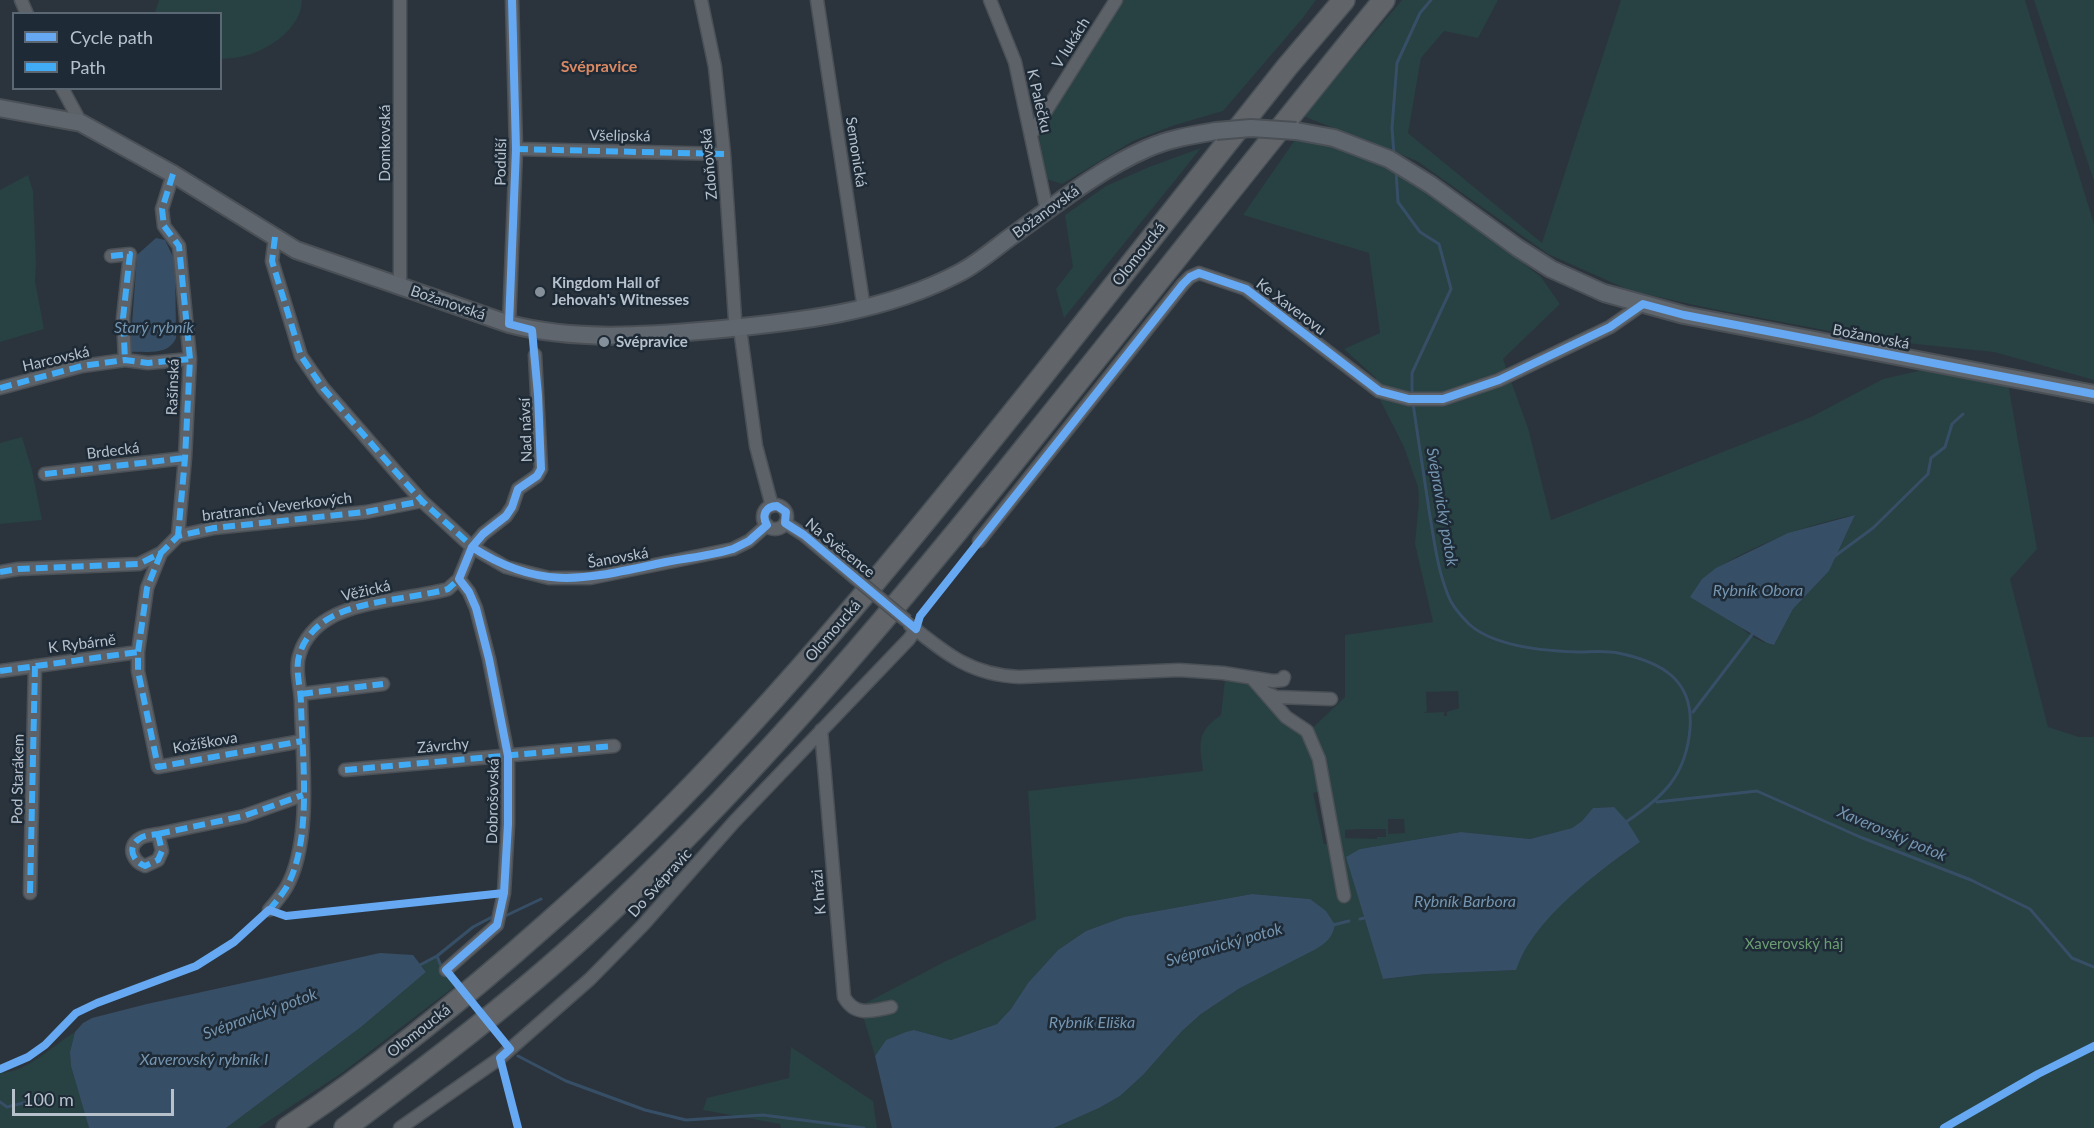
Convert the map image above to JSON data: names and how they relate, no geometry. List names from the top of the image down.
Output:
{
  "streets": {
    "highway": ["Olomoucká"],
    "street": [
      "V lukách",
      "K Palečku",
      "Všelipská",
      "Domkovská",
      "Semonická",
      "Podůlší",
      "Zdoňovská",
      "Božanovská",
      "Ke Xaverovu",
      "Harcovská",
      "Rašínská",
      "Nad návsí",
      "Brdecká",
      "bratranců Veverkových",
      "Na Svěcence",
      "Šanovská",
      "Věžická",
      "K Rybárně",
      "Kožíškova",
      "Závrchy",
      "Pod Starákem",
      "Dobrošovská",
      "Do Svépravic",
      "K hrázi"
    ]
  },
  "crossings": [
    ["V lukách", "K Palečku"],
    ["K Palečku", "Božanovská"],
    ["Všelipská", "Podůlší"],
    ["Všelipská", "Zdoňovská"],
    ["Domkovská", "Božanovská"],
    ["Semonická", "Božanovská"],
    ["Podůlší", "Božanovská"],
    ["Zdoňovská", "Božanovská"],
    ["Zdoňovská", "Na Svěcence"],
    ["Zdoňovská", "Šanovská"],
    ["Božanovská", "Ke Xaverovu"],
    ["Božanovská", "Rašínská"],
    ["Božanovská", "Šanovská"],
    ["Harcovská", "Rašínská"],
    ["Rašínská", "Brdecká"],
    ["Rašínská", "bratranců Veverkových"],
    ["Nad návsí", "Šanovská"],
    ["bratranců Veverkových", "Šanovská"],
    ["Na Svěcence", "Šanovská"],
    ["Na Svěcence", "Do Svépravic"],
    ["Věžická", "Kožíškova"],
    ["Věžická", "Dobrošovská"],
    ["K Rybárně", "Kožíškova"],
    ["K Rybárně", "Pod Starákem"],
    ["Závrchy", "Dobrošovská"],
    ["Do Svépravic", "K hrázi"]
  ],
  "districts": ["Svépravice"],
  "water": [
    "Starý rybník",
    "Svépravický potok",
    "Rybník Obora",
    "Xaverovský potok",
    "Rybník Barbora",
    "Rybník Eliška",
    "Xaverovský rybník I"
  ],
  "parks": ["Xaverovský háj"],
  "places": ["Kingdom Hall of Jehovah's Witnesses", "Svépravice"],
  "legend": ["Cycle path", "Path"],
  "scale_bar": "100 m"
}
